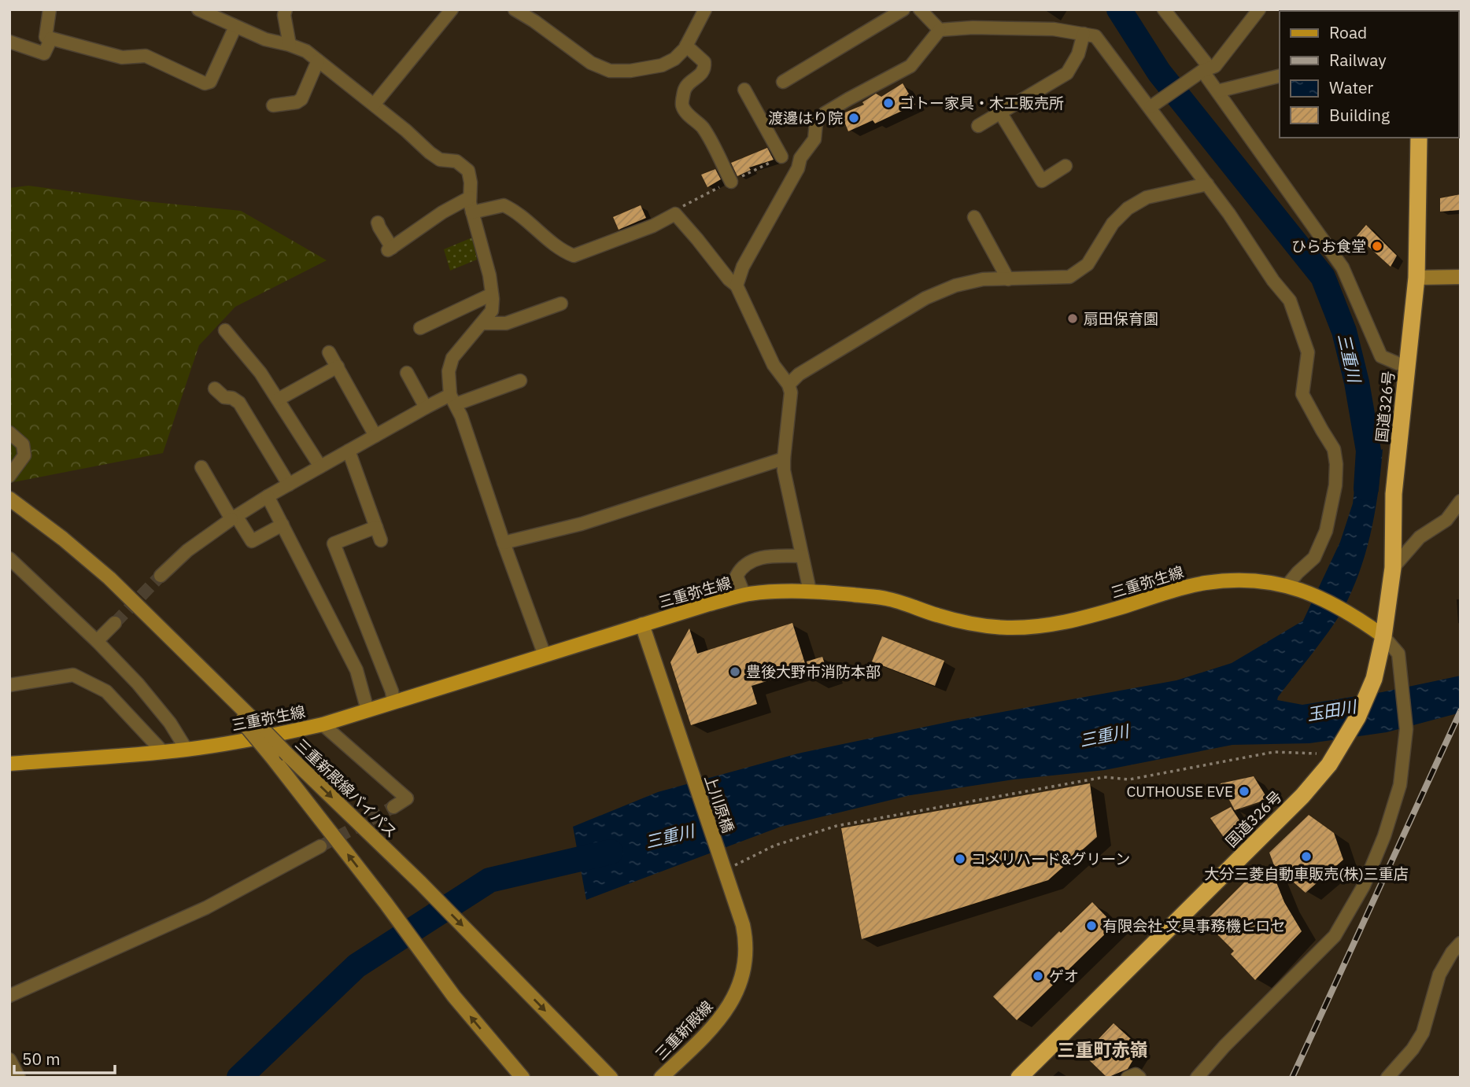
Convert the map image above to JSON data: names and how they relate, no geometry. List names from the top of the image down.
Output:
{
  "streets": {
    "highway": ["国道326号"],
    "main road": [
      "三重弥生線",
      "三重新殿線バイパス",
      "上川原橋",
      "三重新殿線"
    ]
  },
  "crossings": [
    ["国道326号", "三重弥生線"],
    ["三重弥生線", "上川原橋"],
    ["上川原橋", "三重新殿線"]
  ],
  "districts": ["三重町赤嶺"],
  "water": ["三重川", "玉田川"],
  "places": [
    "ゴトー家具・木工販売所",
    "渡邊はり院",
    "ひらお食堂",
    "扇田保育園",
    "豊後大野市消防本部",
    "CUTHOUSE EVE",
    "大分三菱自動車販売(株)三重店",
    "コメリハード&グリーン",
    "有限会社 文具事務機ヒロセ",
    "ゲオ"
  ],
  "legend": [
    "Road",
    "Railway",
    "Water",
    "Building"
  ],
  "scale_bar": "50 m"
}
